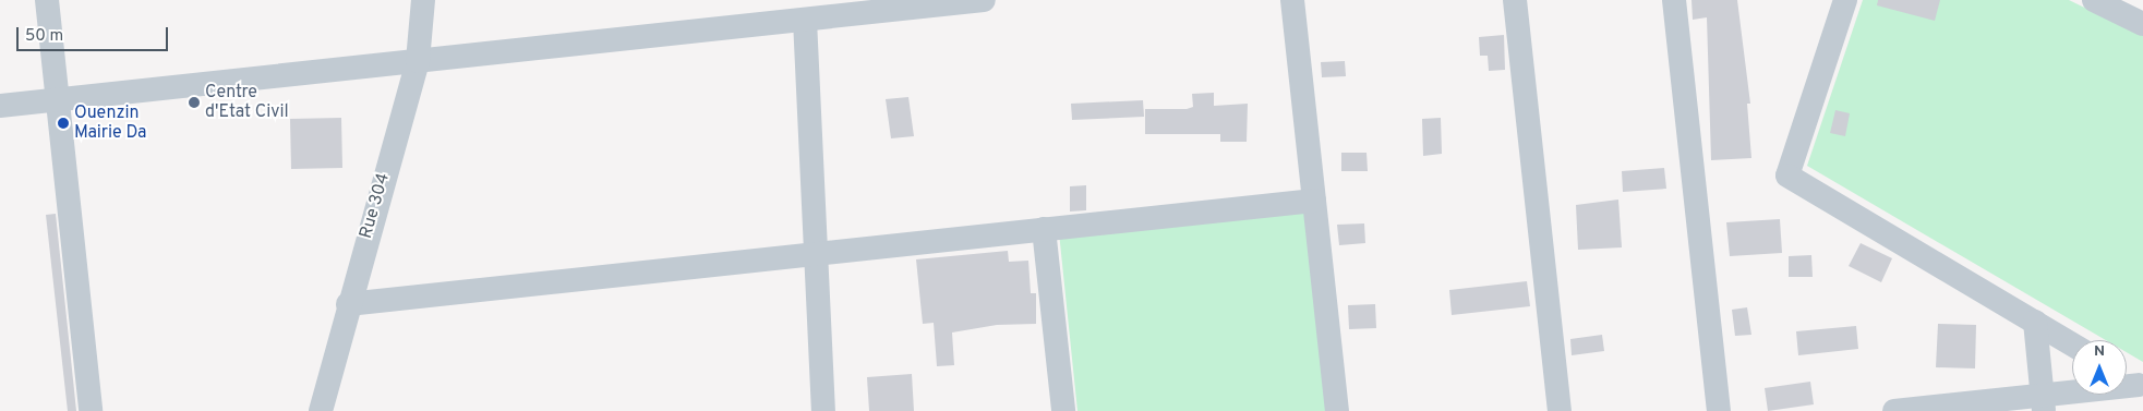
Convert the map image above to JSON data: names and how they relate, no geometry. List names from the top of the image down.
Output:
{
  "streets": {
    "street": ["Rue 304"]
  },
  "places": ["Centre d'Etat Civil", "Ouenzin Mairie Da"],
  "scale_bar": "50 m",
  "north": "top"
}
